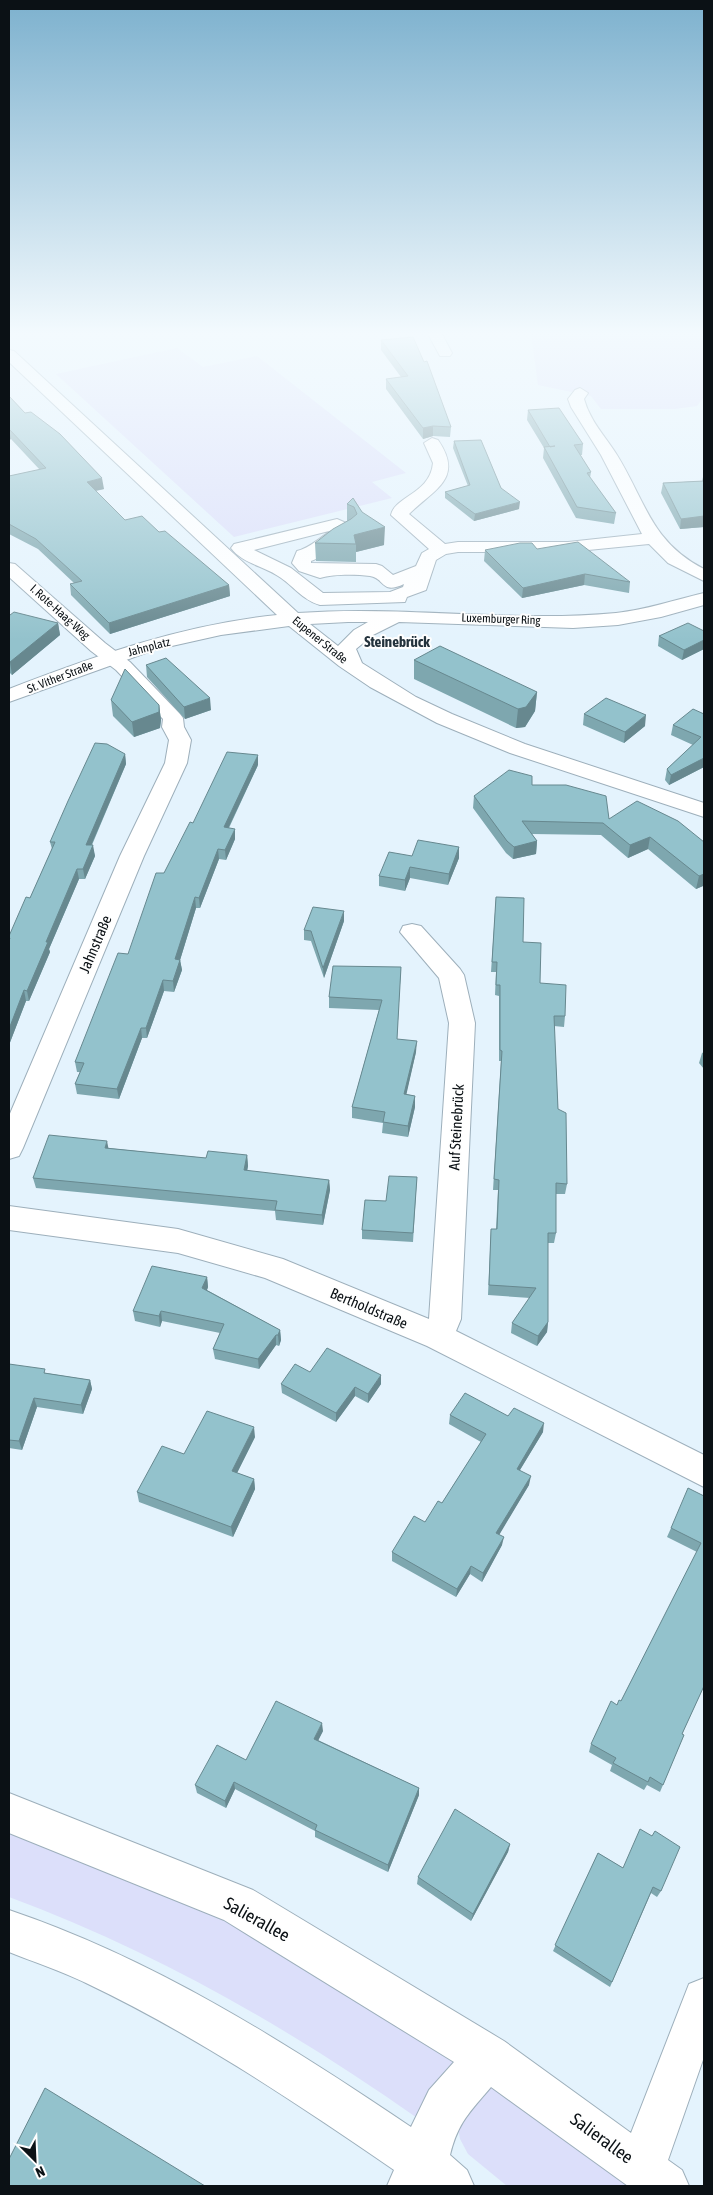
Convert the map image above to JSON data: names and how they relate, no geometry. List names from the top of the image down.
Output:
{
  "streets": {
    "street": [
      "I. Rote-Haag-Weg",
      "Luxemburger Ring",
      "Eupener Straße",
      "Jahnplatz",
      "St. Vither Straße",
      "Jahnstraße",
      "Auf Steinebrück",
      "Bertholdstraße",
      "Salierallee"
    ]
  },
  "crossings": [
    ["I. Rote-Haag-Weg", "Jahnplatz"],
    ["I. Rote-Haag-Weg", "St. Vither Straße"],
    ["Luxemburger Ring", "Eupener Straße"],
    ["Luxemburger Ring", "Jahnplatz"],
    ["Eupener Straße", "Jahnplatz"],
    ["Jahnplatz", "St. Vither Straße"],
    ["Jahnplatz", "Jahnstraße"],
    ["Auf Steinebrück", "Bertholdstraße"]
  ],
  "districts": ["Steinebrück"],
  "north": "bottom right"
}
